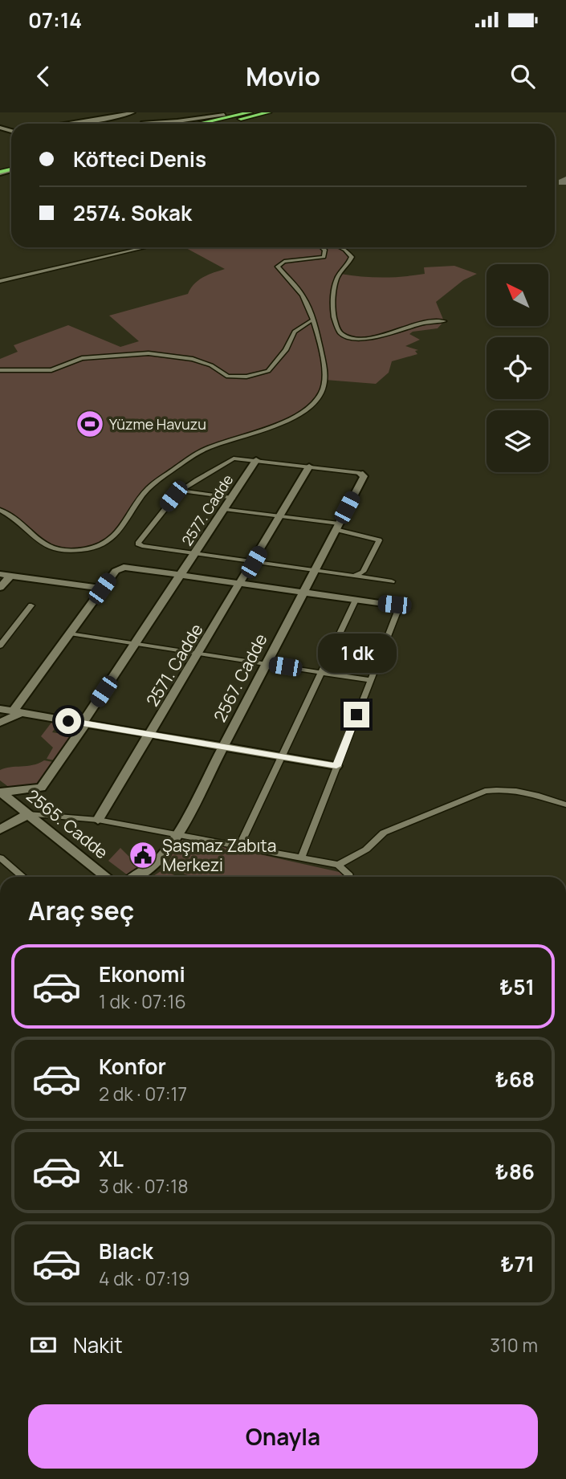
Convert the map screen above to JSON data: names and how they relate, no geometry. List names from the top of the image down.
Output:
{
  "streets": {
    "street": [
      "2577. Cadde",
      "2571. Cadde",
      "2567. Cadde",
      "2565. Cadde"
    ]
  },
  "crossings": [
    ["2577. Cadde", "2565. Cadde"]
  ],
  "places": {
    "sports": ["Yüzme Havuzu"],
    "public building": ["Şaşmaz Zabıta Merkezi"]
  },
  "north": "top left",
  "page": {
    "status": "07:14",
    "header": "Movio",
    "banner": ["Köfteci Denis", "2574. Sokak"],
    "bubble": "1 dk",
    "heading": "Araç seç",
    "list": [
      {
        "name": "Ekonomi",
        "note": "1 dk · 07:16",
        "value": "₺51"
      },
      {
        "name": "Konfor",
        "note": "2 dk · 07:17",
        "value": "₺68"
      },
      {
        "name": "XL",
        "note": "3 dk · 07:18",
        "value": "₺86"
      },
      {
        "name": "Black",
        "note": "4 dk · 07:19",
        "value": "₺71"
      }
    ],
    "pay": ["Nakit", "310 m"],
    "buttons": "Onayla"
  }
}
